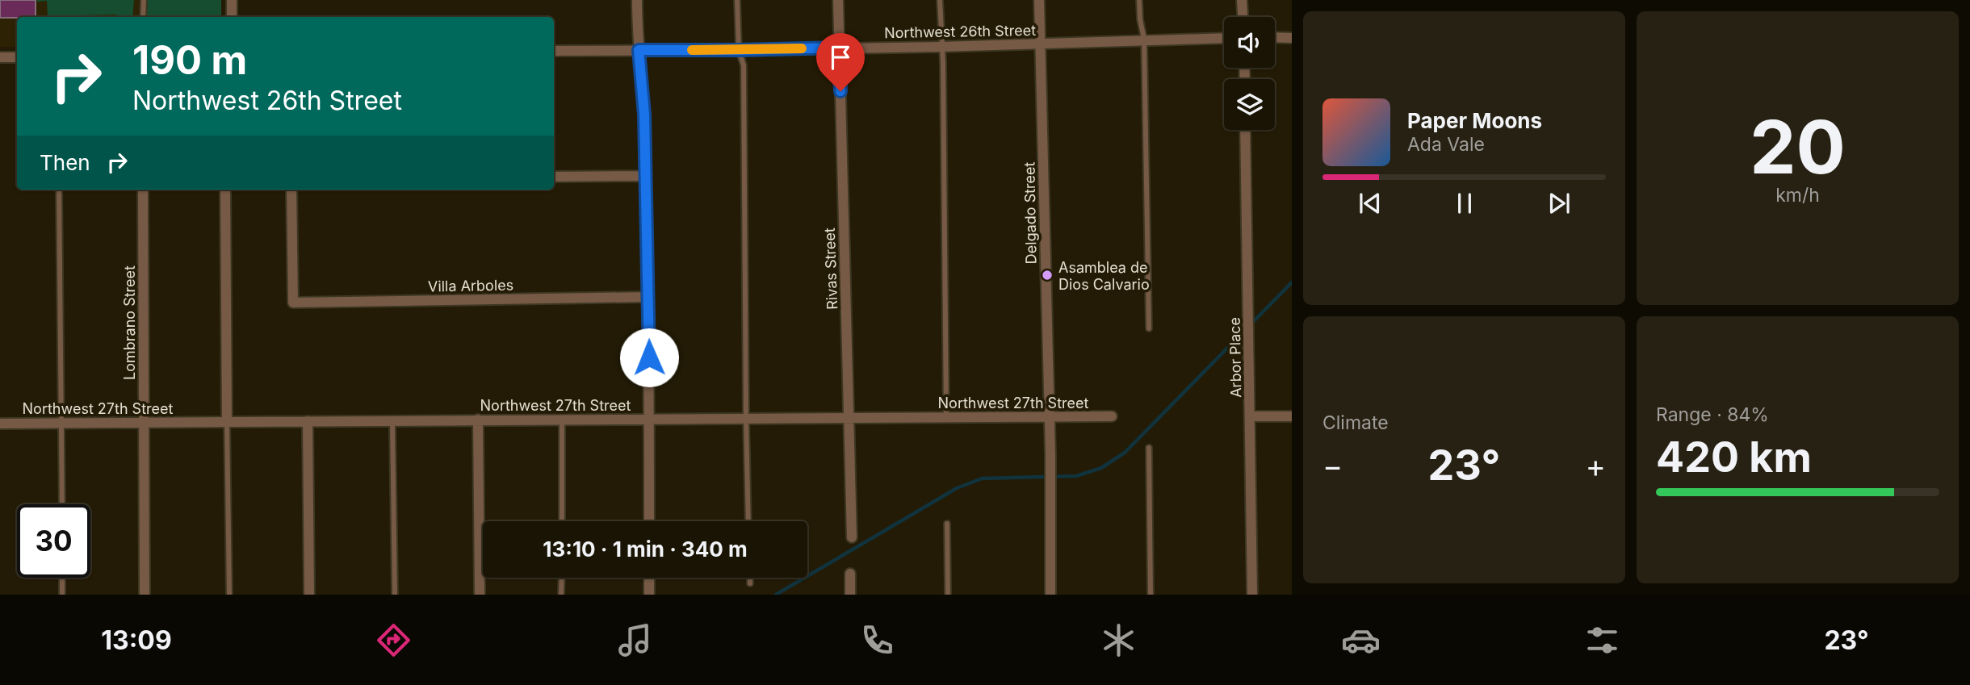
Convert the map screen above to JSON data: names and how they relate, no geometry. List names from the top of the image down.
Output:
{
  "streets": {
    "street": [
      "Northwest 26th Street",
      "Delgado Street",
      "Rivas Street",
      "Villa Arboles",
      "Lombrano Street",
      "Arbor Place",
      "Northwest 27th Street"
    ]
  },
  "crossings": [
    ["Northwest 26th Street", "Delgado Street"],
    ["Northwest 26th Street", "Rivas Street"],
    ["Delgado Street", "Northwest 27th Street"],
    ["Rivas Street", "Northwest 27th Street"],
    ["Lombrano Street", "Northwest 27th Street"]
  ],
  "places": ["Asamblea de Dios Calvario"],
  "page": {
    "tile": [
      ["20", "km/h"],
      "Climate",
      ["Range · 84%", "420 km"]
    ],
    "turn": ["190 m", "Northwest 26th Street"],
    "song": ["Paper Moons", "Ada Vale"],
    "then": "Then",
    "heat": ["−", "23°", "+"],
    "limit": "30",
    "trip": "13:10 · 1 min · 340 m",
    "tabs": ["13:09", "23°"]
  }
}
